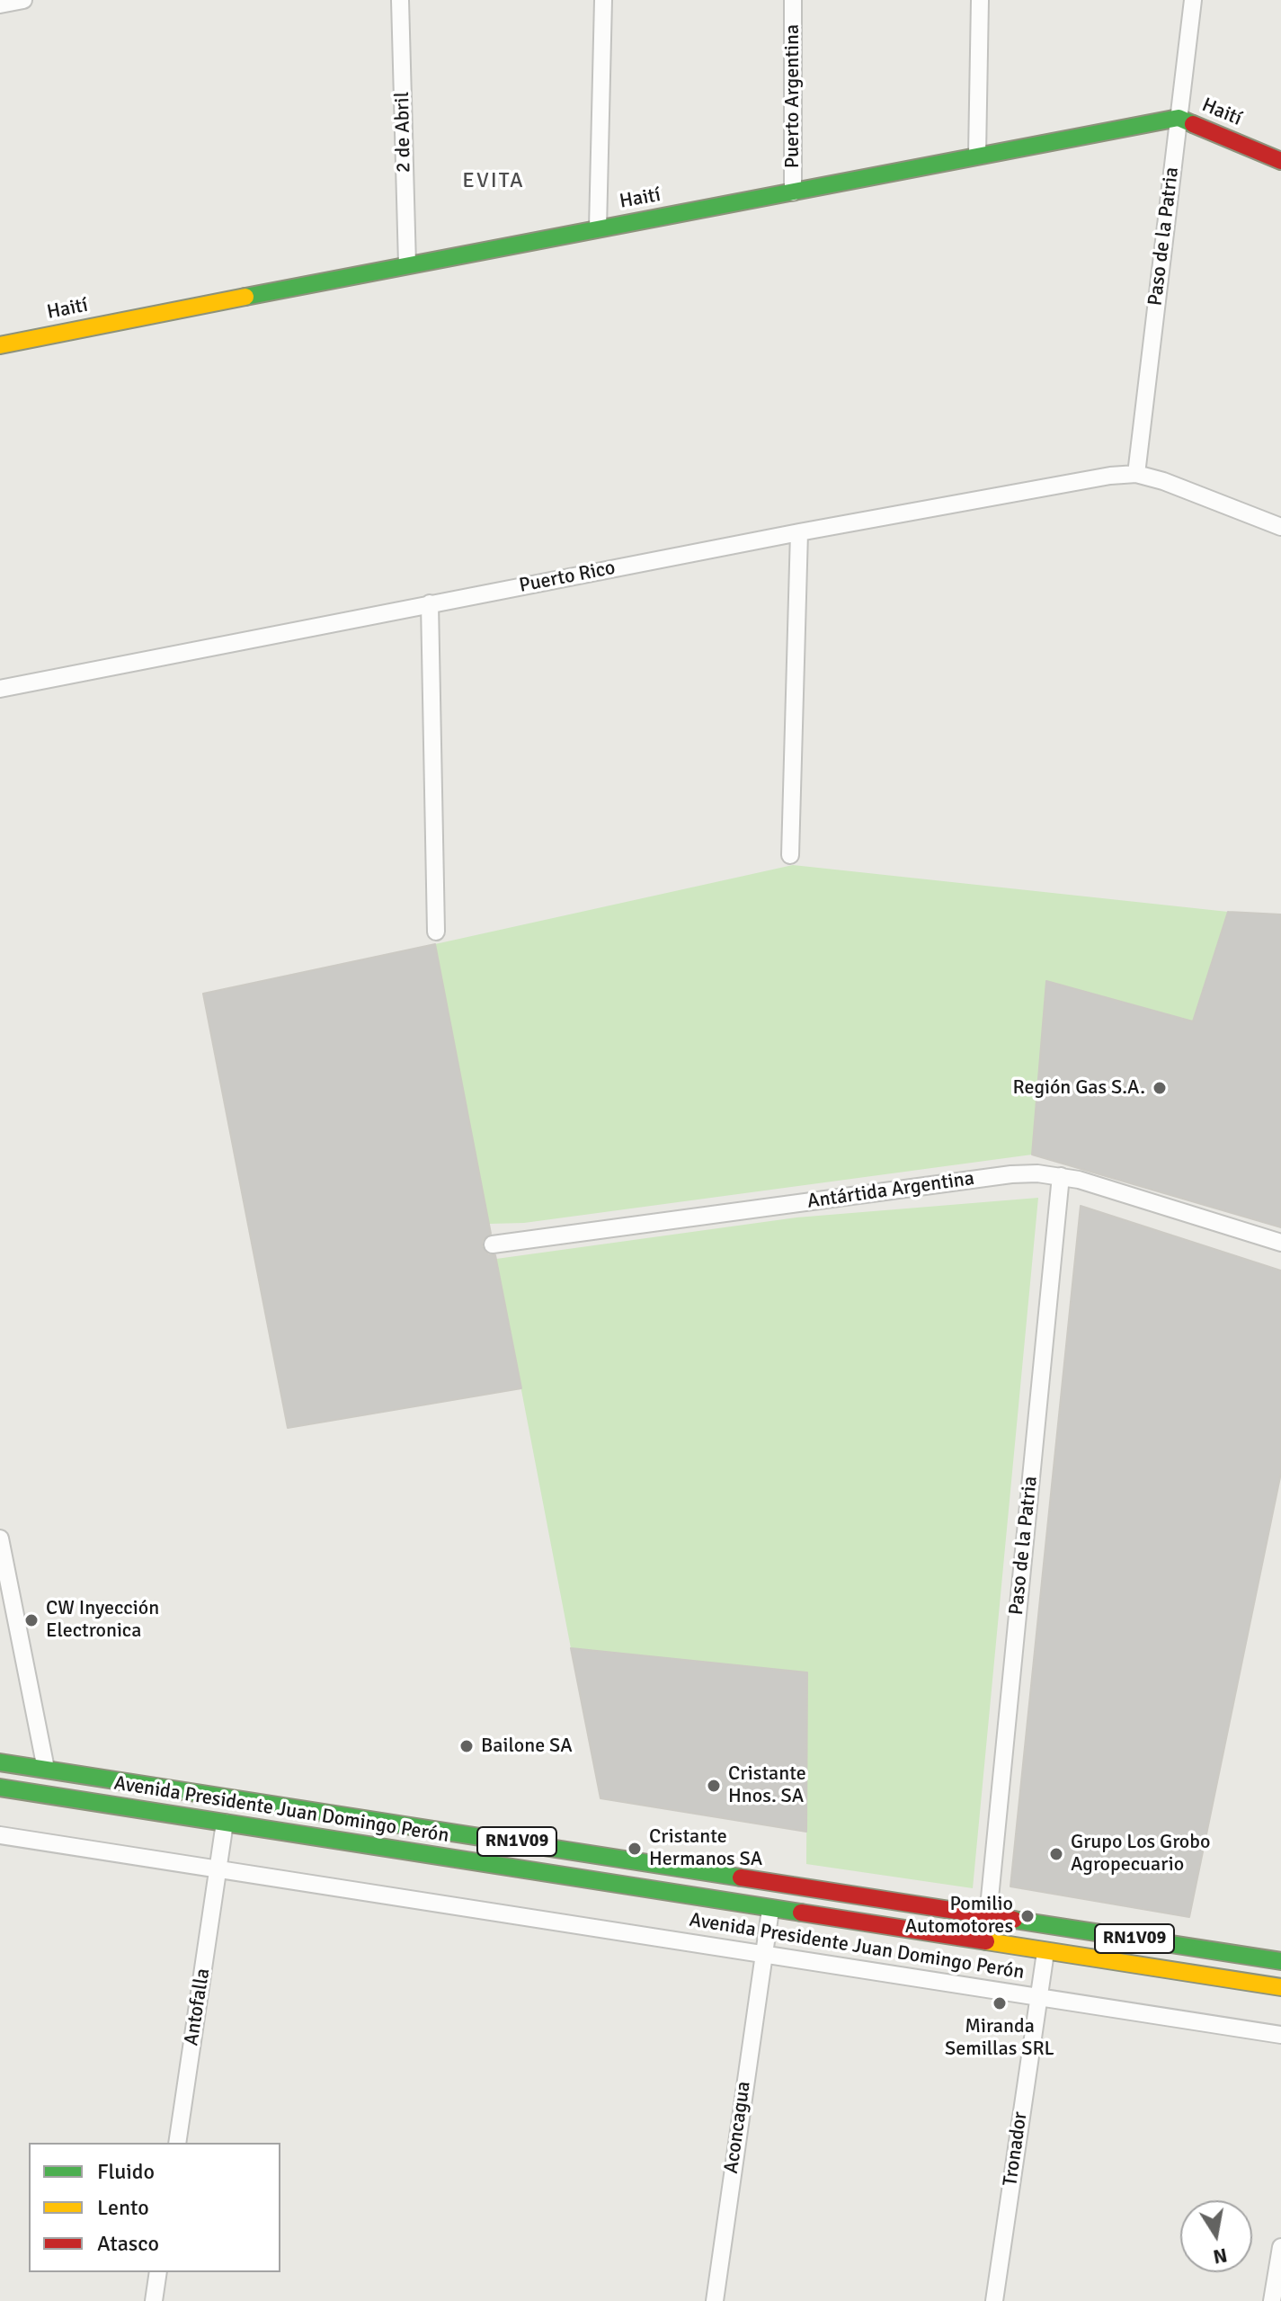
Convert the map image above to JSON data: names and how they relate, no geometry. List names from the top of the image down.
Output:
{
  "streets": {
    "main road": ["Haití", "Avenida Presidente Juan Domingo Perón", "RN1V09"],
    "street": [
      "Puerto Argentina",
      "2 de Abril",
      "Paso de la Patria",
      "Puerto Rico",
      "Antártida Argentina",
      "Antofalla",
      "Aconcagua",
      "Tronador"
    ]
  },
  "crossings": [
    ["Puerto Argentina", "Haití"],
    ["Haití", "2 de Abril"],
    ["Haití", "Paso de la Patria"],
    ["Paso de la Patria", "Puerto Rico"],
    ["Paso de la Patria", "Antártida Argentina"],
    ["Paso de la Patria", "Avenida Presidente Juan Domingo Perón"],
    ["Avenida Presidente Juan Domingo Perón", "Antofalla"],
    ["Avenida Presidente Juan Domingo Perón", "Aconcagua"],
    ["Avenida Presidente Juan Domingo Perón", "Tronador"]
  ],
  "districts": ["EVITA"],
  "places": [
    "Región Gas S.A.",
    "CW Inyección Electronica",
    "Bailone SA",
    "Cristante Hnos. SA",
    "Cristante Hermanos SA",
    "Grupo Los Grobo Agropecuario",
    "Pomilio Automotores",
    "Miranda Semillas SRL"
  ],
  "legend": ["Fluido", "Lento", "Atasco"],
  "north": "bottom"
}
